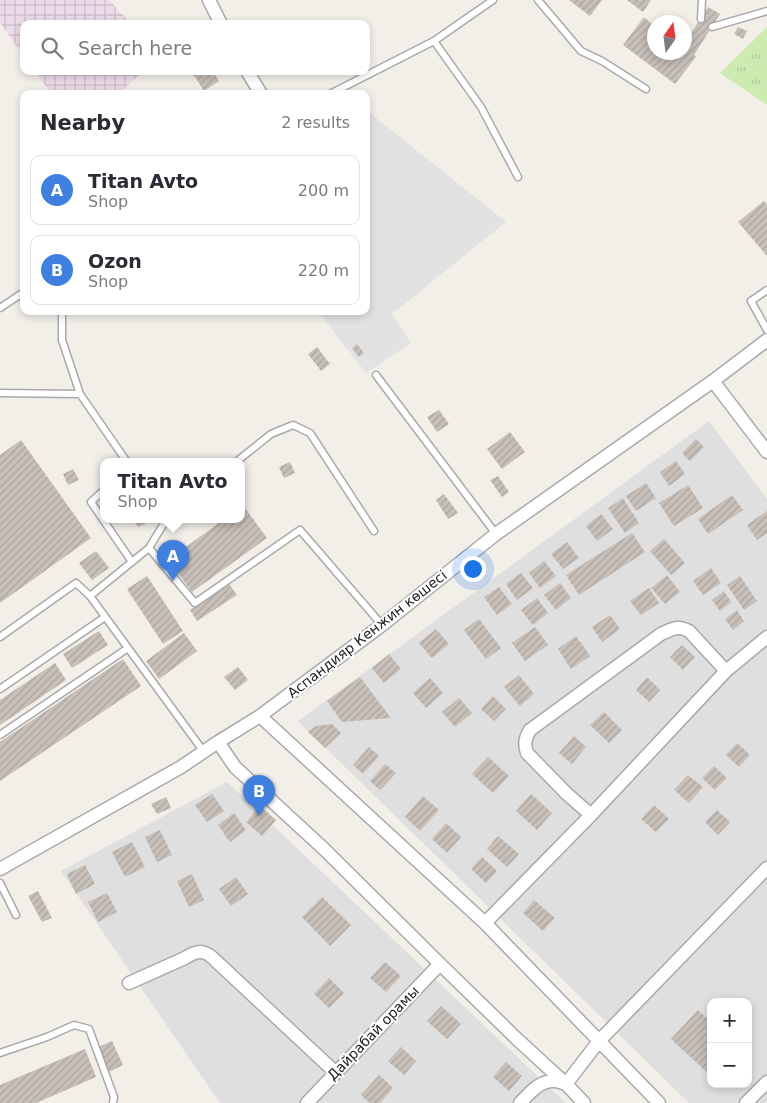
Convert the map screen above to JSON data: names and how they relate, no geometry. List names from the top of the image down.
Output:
{
  "streets": {
    "street": ["Аспандияр Кенжин көшесі", "Дайрабай орамы"]
  },
  "north": "top",
  "page": {
    "search": "Search here",
    "heading": ["Nearby", "2 results"],
    "list": [
      {
        "mark": "A",
        "name": "Titan Avto",
        "note": "Shop",
        "value": "200 m"
      },
      {
        "mark": "B",
        "name": "Ozon",
        "note": "Shop",
        "value": "220 m"
      }
    ],
    "popup": ["Titan Avto", "Shop"],
    "pins": ["A", "B"],
    "map_buttons": ["+", "−"]
  }
}
